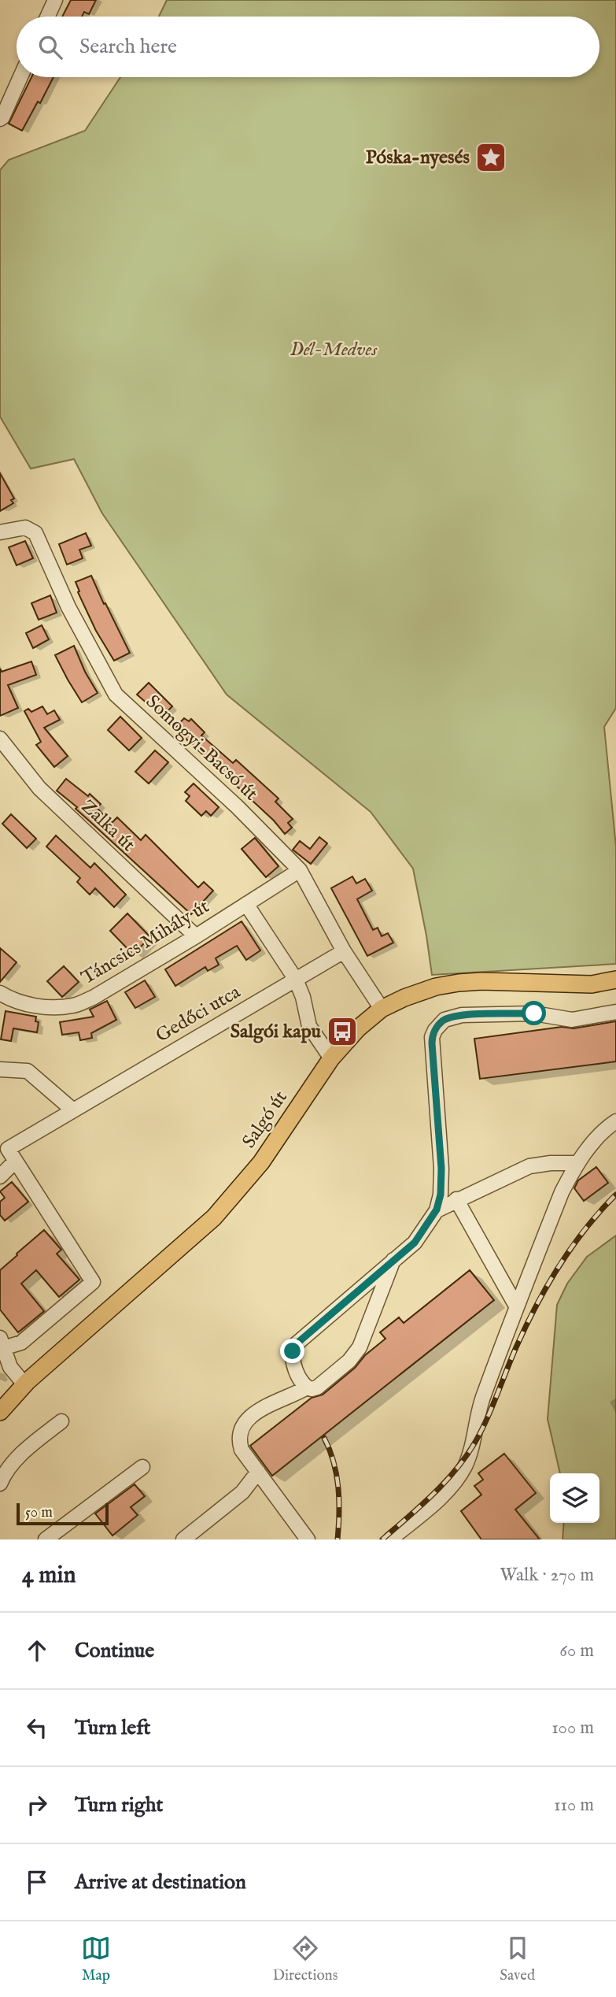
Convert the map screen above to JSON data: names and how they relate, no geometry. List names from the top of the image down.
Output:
{
  "streets": {
    "main road": ["Salgó út"],
    "street": [
      "Somogyi-Bacsó út",
      "Zalka út",
      "Táncsics Mihály út",
      "Gedőci utca"
    ]
  },
  "crossings": [
    ["Somogyi-Bacsó út", "Táncsics Mihály út"],
    ["Somogyi-Bacsó út", "Gedőci utca"],
    ["Somogyi-Bacsó út", "Salgó út"],
    ["Zalka út", "Táncsics Mihály út"]
  ],
  "parks": ["Dél-Medves"],
  "places": {
    "place": ["Póska-nyesés"],
    "bus stop": ["Salgói kapu"]
  },
  "scale_bar": "50 m",
  "page": {
    "search": "Search here",
    "scale": "50 m",
    "heading": ["4 min", "Walk · 270 m"],
    "list": [
      ["Continue", "60 m"],
      ["Turn left", "100 m"],
      ["Turn right", "110 m"],
      "Arrive at destination"
    ],
    "nav": ["Map", "Directions", "Saved"]
  }
}
